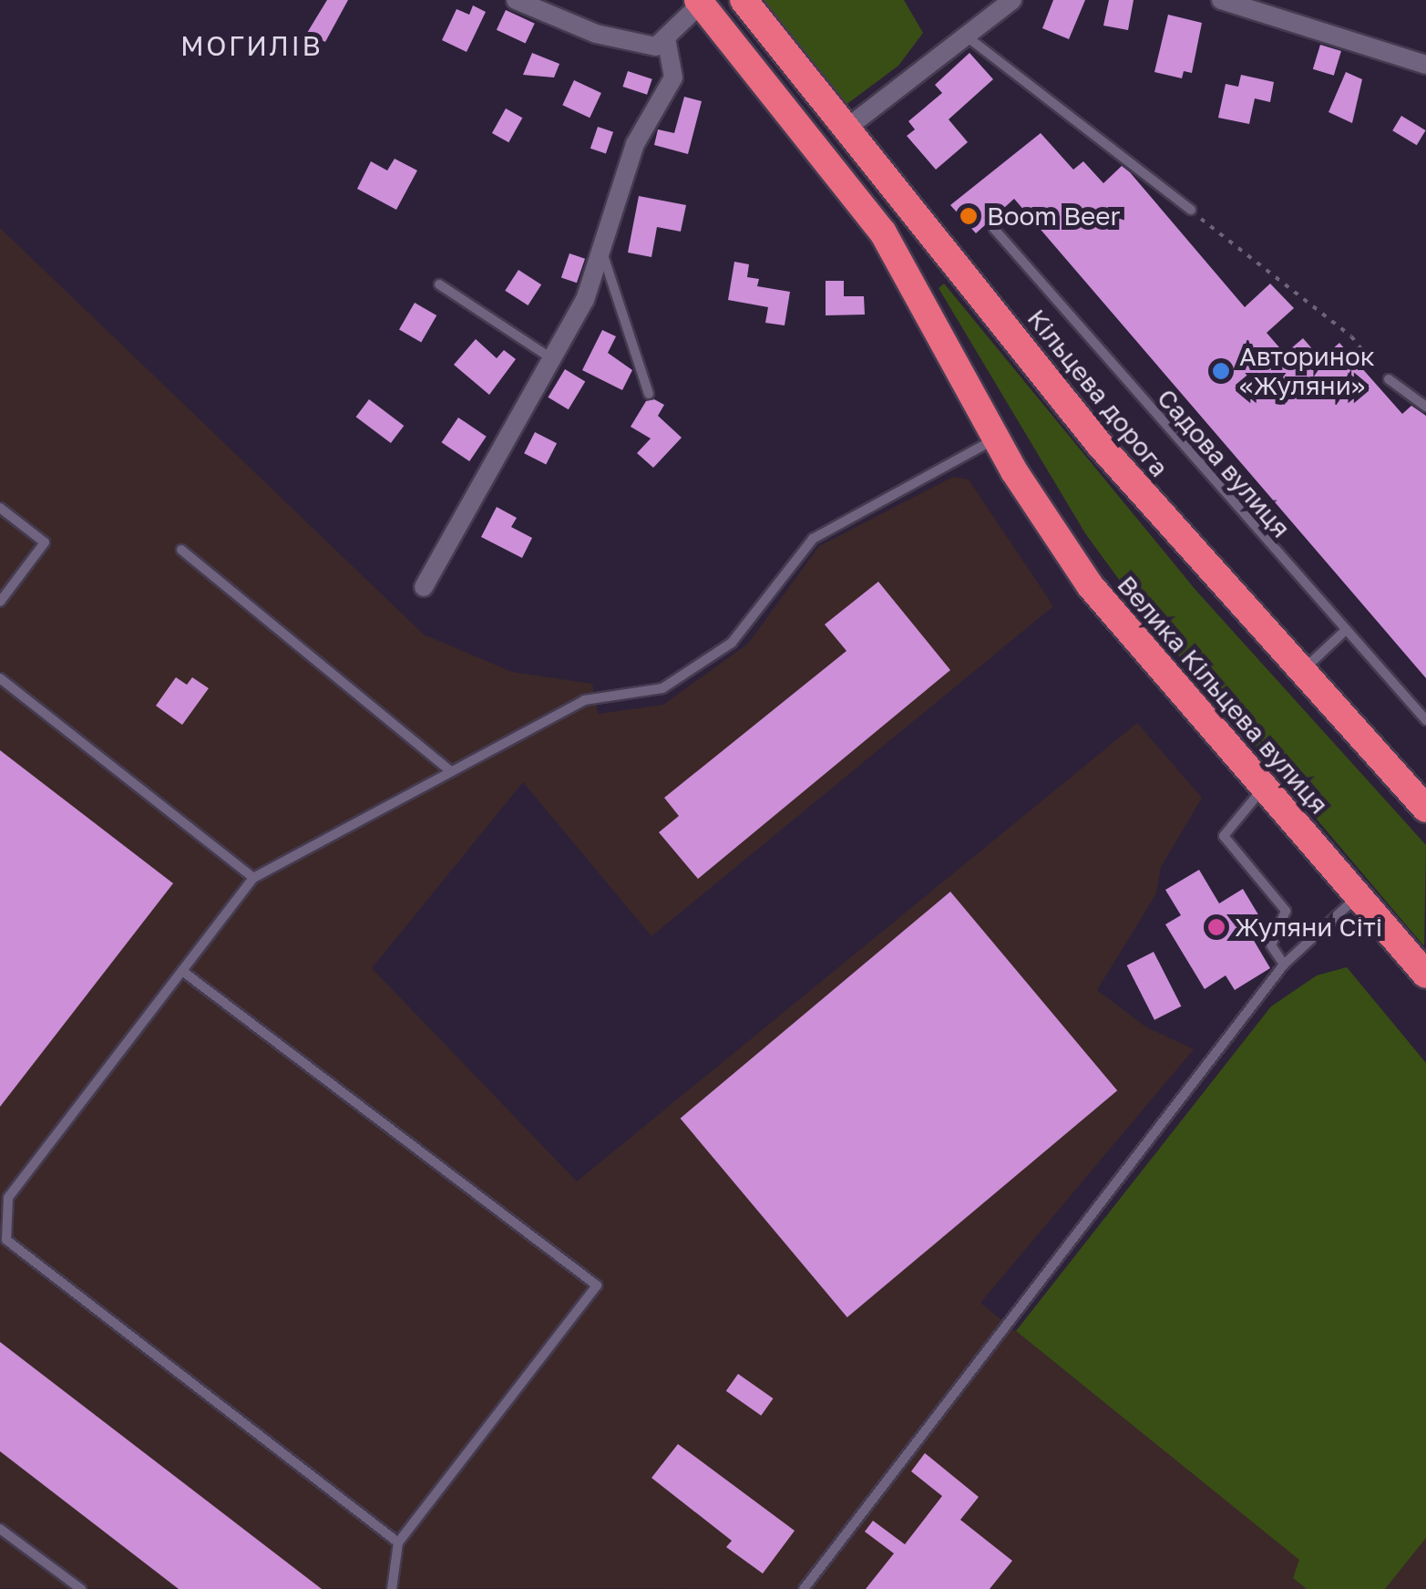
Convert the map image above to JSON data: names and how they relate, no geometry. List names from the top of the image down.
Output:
{
  "streets": {
    "highway": ["Кільцева дорога", "Велика Кільцева вулиця"],
    "lane": ["Садова вулиця"]
  },
  "districts": ["МОГИЛІВ"],
  "places": ["Boom Beer", "Авторинок «Жуляни»", "Жуляни Сіті"]
}
